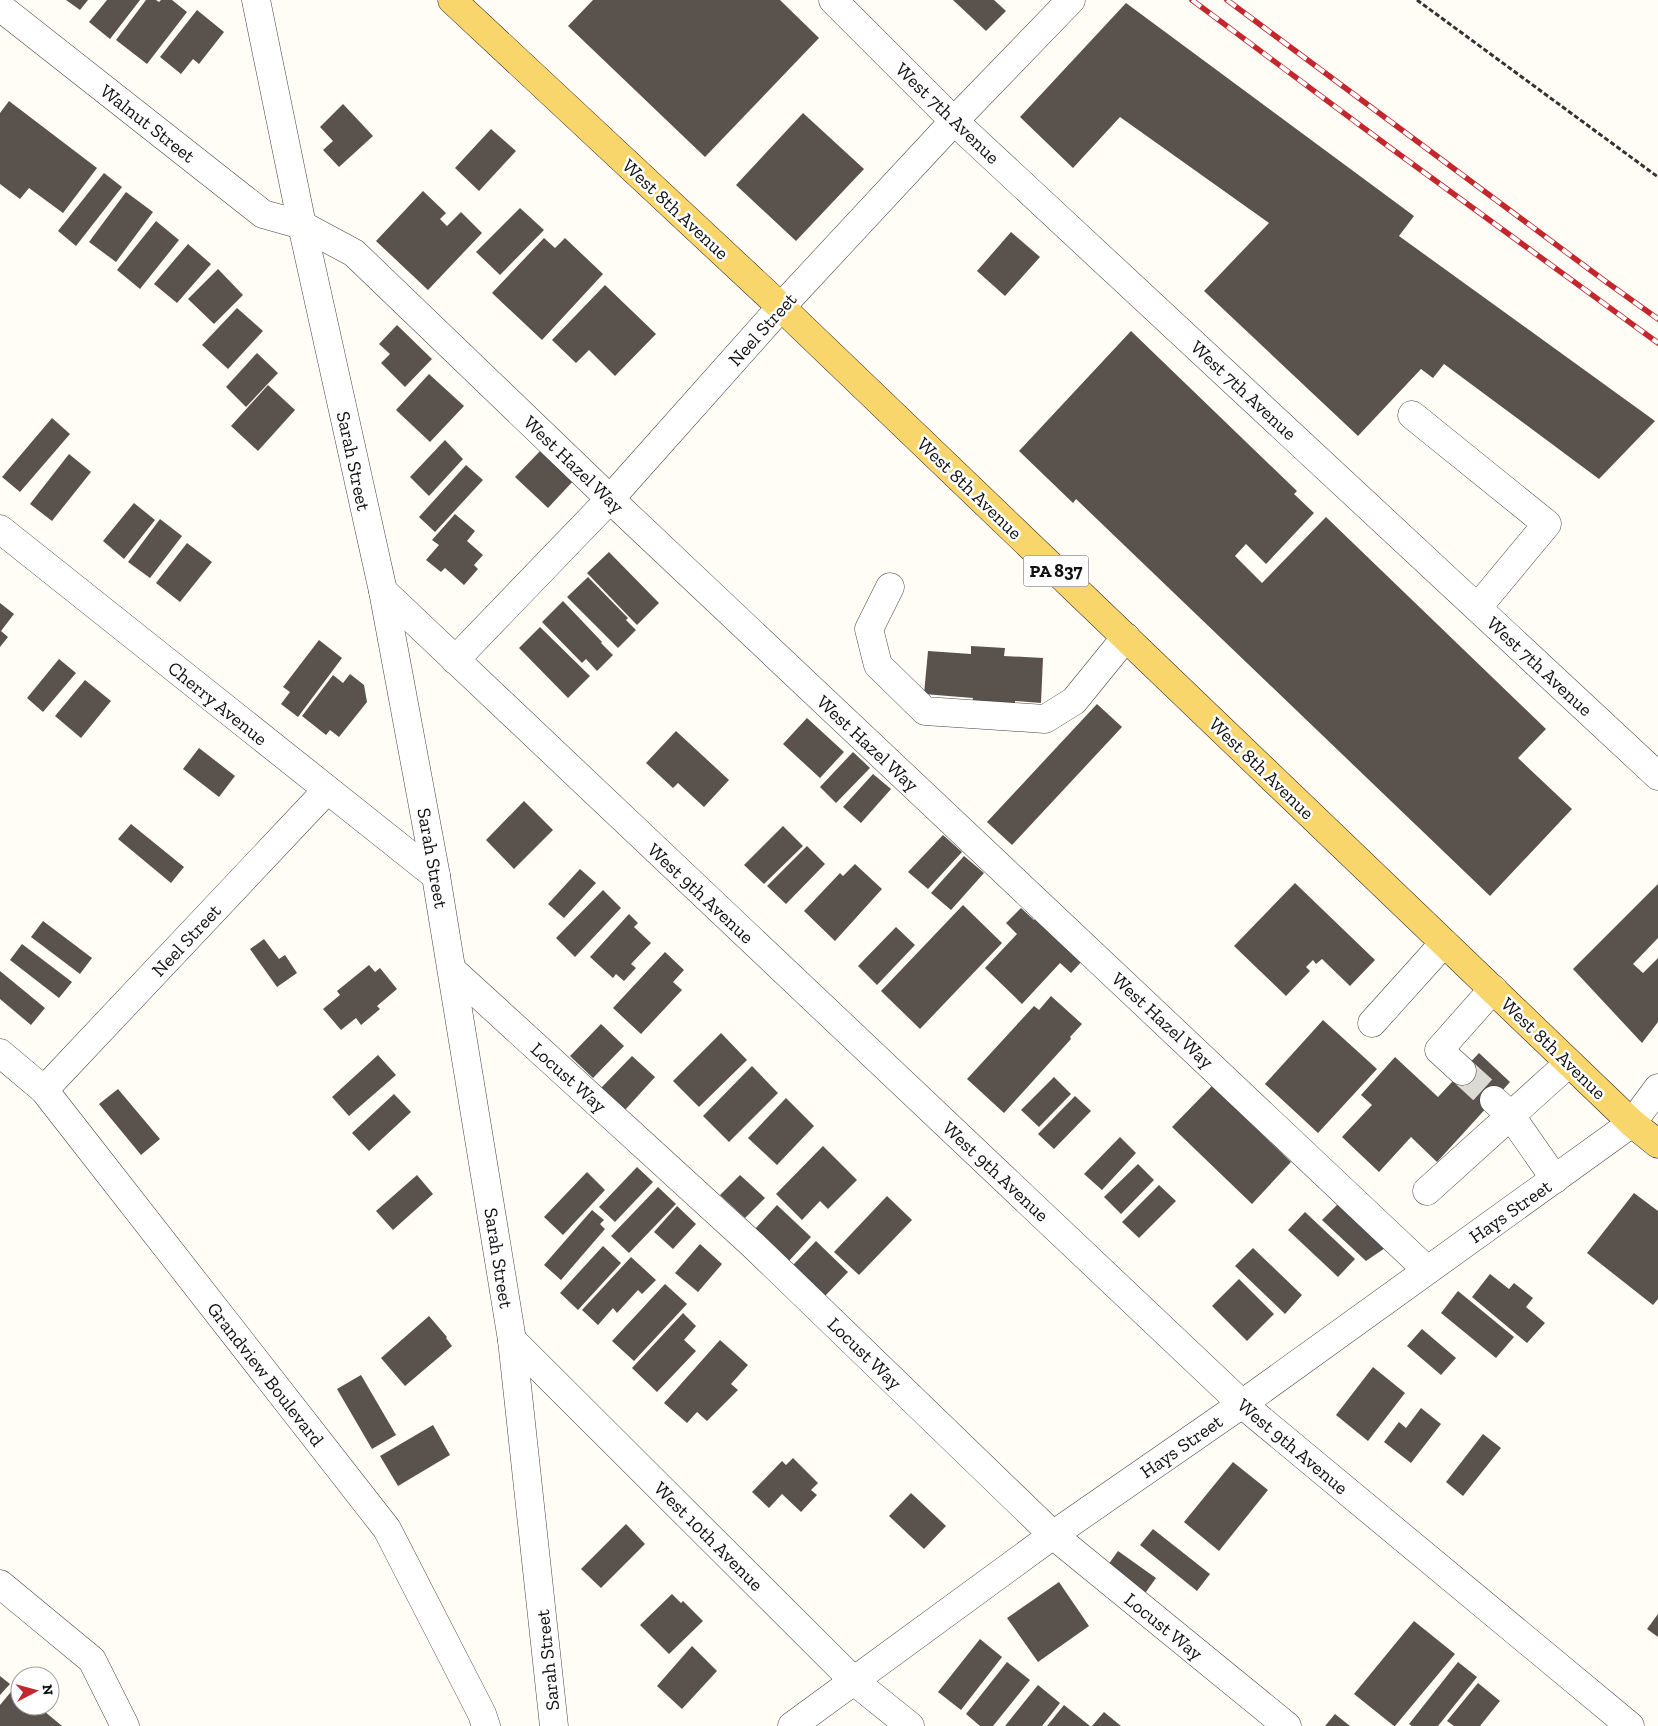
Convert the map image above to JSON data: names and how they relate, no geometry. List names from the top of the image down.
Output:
{
  "streets": {
    "main road": ["West 8th Avenue", "PA 837"],
    "street": [
      "West 7th Avenue",
      "Walnut Street",
      "Neel Street",
      "Sarah Street",
      "West Hazel Way",
      "Cherry Avenue",
      "West 9th Avenue",
      "Locust Way",
      "Hays Street",
      "Grandview Boulevard",
      "West 10th Avenue"
    ]
  },
  "crossings": [
    ["West 7th Avenue", "Neel Street"],
    ["Walnut Street", "Sarah Street"],
    ["Walnut Street", "West Hazel Way"],
    ["West 8th Avenue", "Neel Street"],
    ["West 8th Avenue", "Hays Street"],
    ["Neel Street", "West Hazel Way"],
    ["Neel Street", "Cherry Avenue"],
    ["Neel Street", "West 9th Avenue"],
    ["Neel Street", "Grandview Boulevard"],
    ["Sarah Street", "West Hazel Way"],
    ["Sarah Street", "Cherry Avenue"],
    ["Sarah Street", "West 9th Avenue"],
    ["Sarah Street", "Locust Way"],
    ["Sarah Street", "West 10th Avenue"],
    ["West Hazel Way", "Hays Street"],
    ["West 9th Avenue", "Hays Street"],
    ["Locust Way", "Hays Street"],
    ["Hays Street", "West 10th Avenue"]
  ],
  "north": "right"
}
